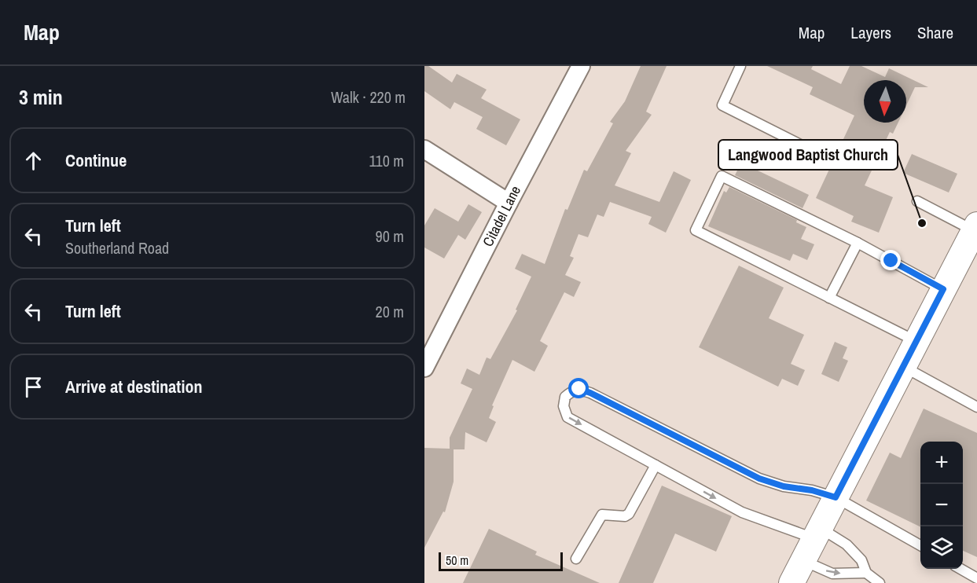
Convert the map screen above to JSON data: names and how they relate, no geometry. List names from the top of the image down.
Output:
{
  "streets": {
    "street": ["Citadel Lane"]
  },
  "places": ["Langwood Baptist Church"],
  "scale_bar": "50 m",
  "north": "bottom",
  "page": {
    "header": "Map",
    "nav": ["Map", "Layers", "Share"],
    "heading": ["3 min", "Walk · 220 m"],
    "list": [
      ["Continue", "110 m"],
      ["Turn left", "Southerland Road", "90 m"],
      ["Turn left", "20 m"],
      "Arrive at destination"
    ],
    "map_buttons": ["+", "−"],
    "scale": "50 m"
  }
}
